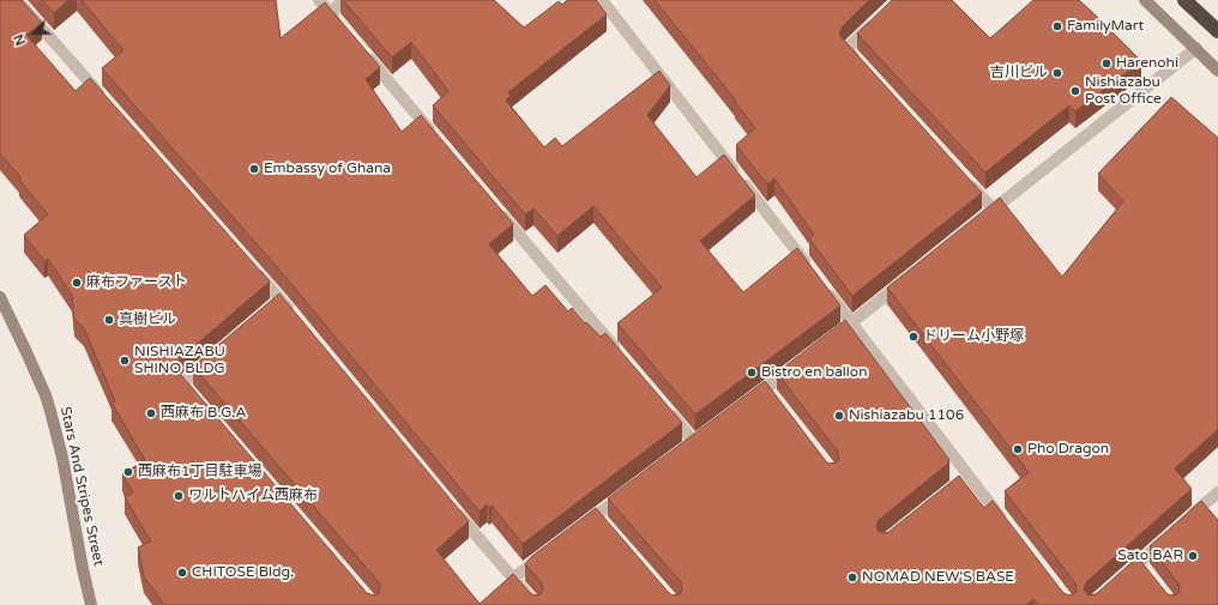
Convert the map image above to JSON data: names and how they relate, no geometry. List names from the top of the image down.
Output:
{
  "streets": {
    "street": ["Stars And Stripes Street"]
  },
  "places": [
    "FamilyMart",
    "Harenohi",
    "吉川ビル",
    "Nishiazabu Post Office",
    "Embassy of Ghana",
    "麻布ファースト",
    "真樹ビル",
    "ドリーム小野塚",
    "NISHIAZABU SHINO BLDG",
    "Bistro en ballon",
    "西麻布 B.G.A",
    "Nishiazabu 1106",
    "Pho Dragon",
    "西麻布1丁目駐車場",
    "ワルトハイム西麻布",
    "Sato BAR",
    "CHITOSE Bldg.",
    "NOMAD NEW'S BASE"
  ],
  "north": "bottom left"
}
